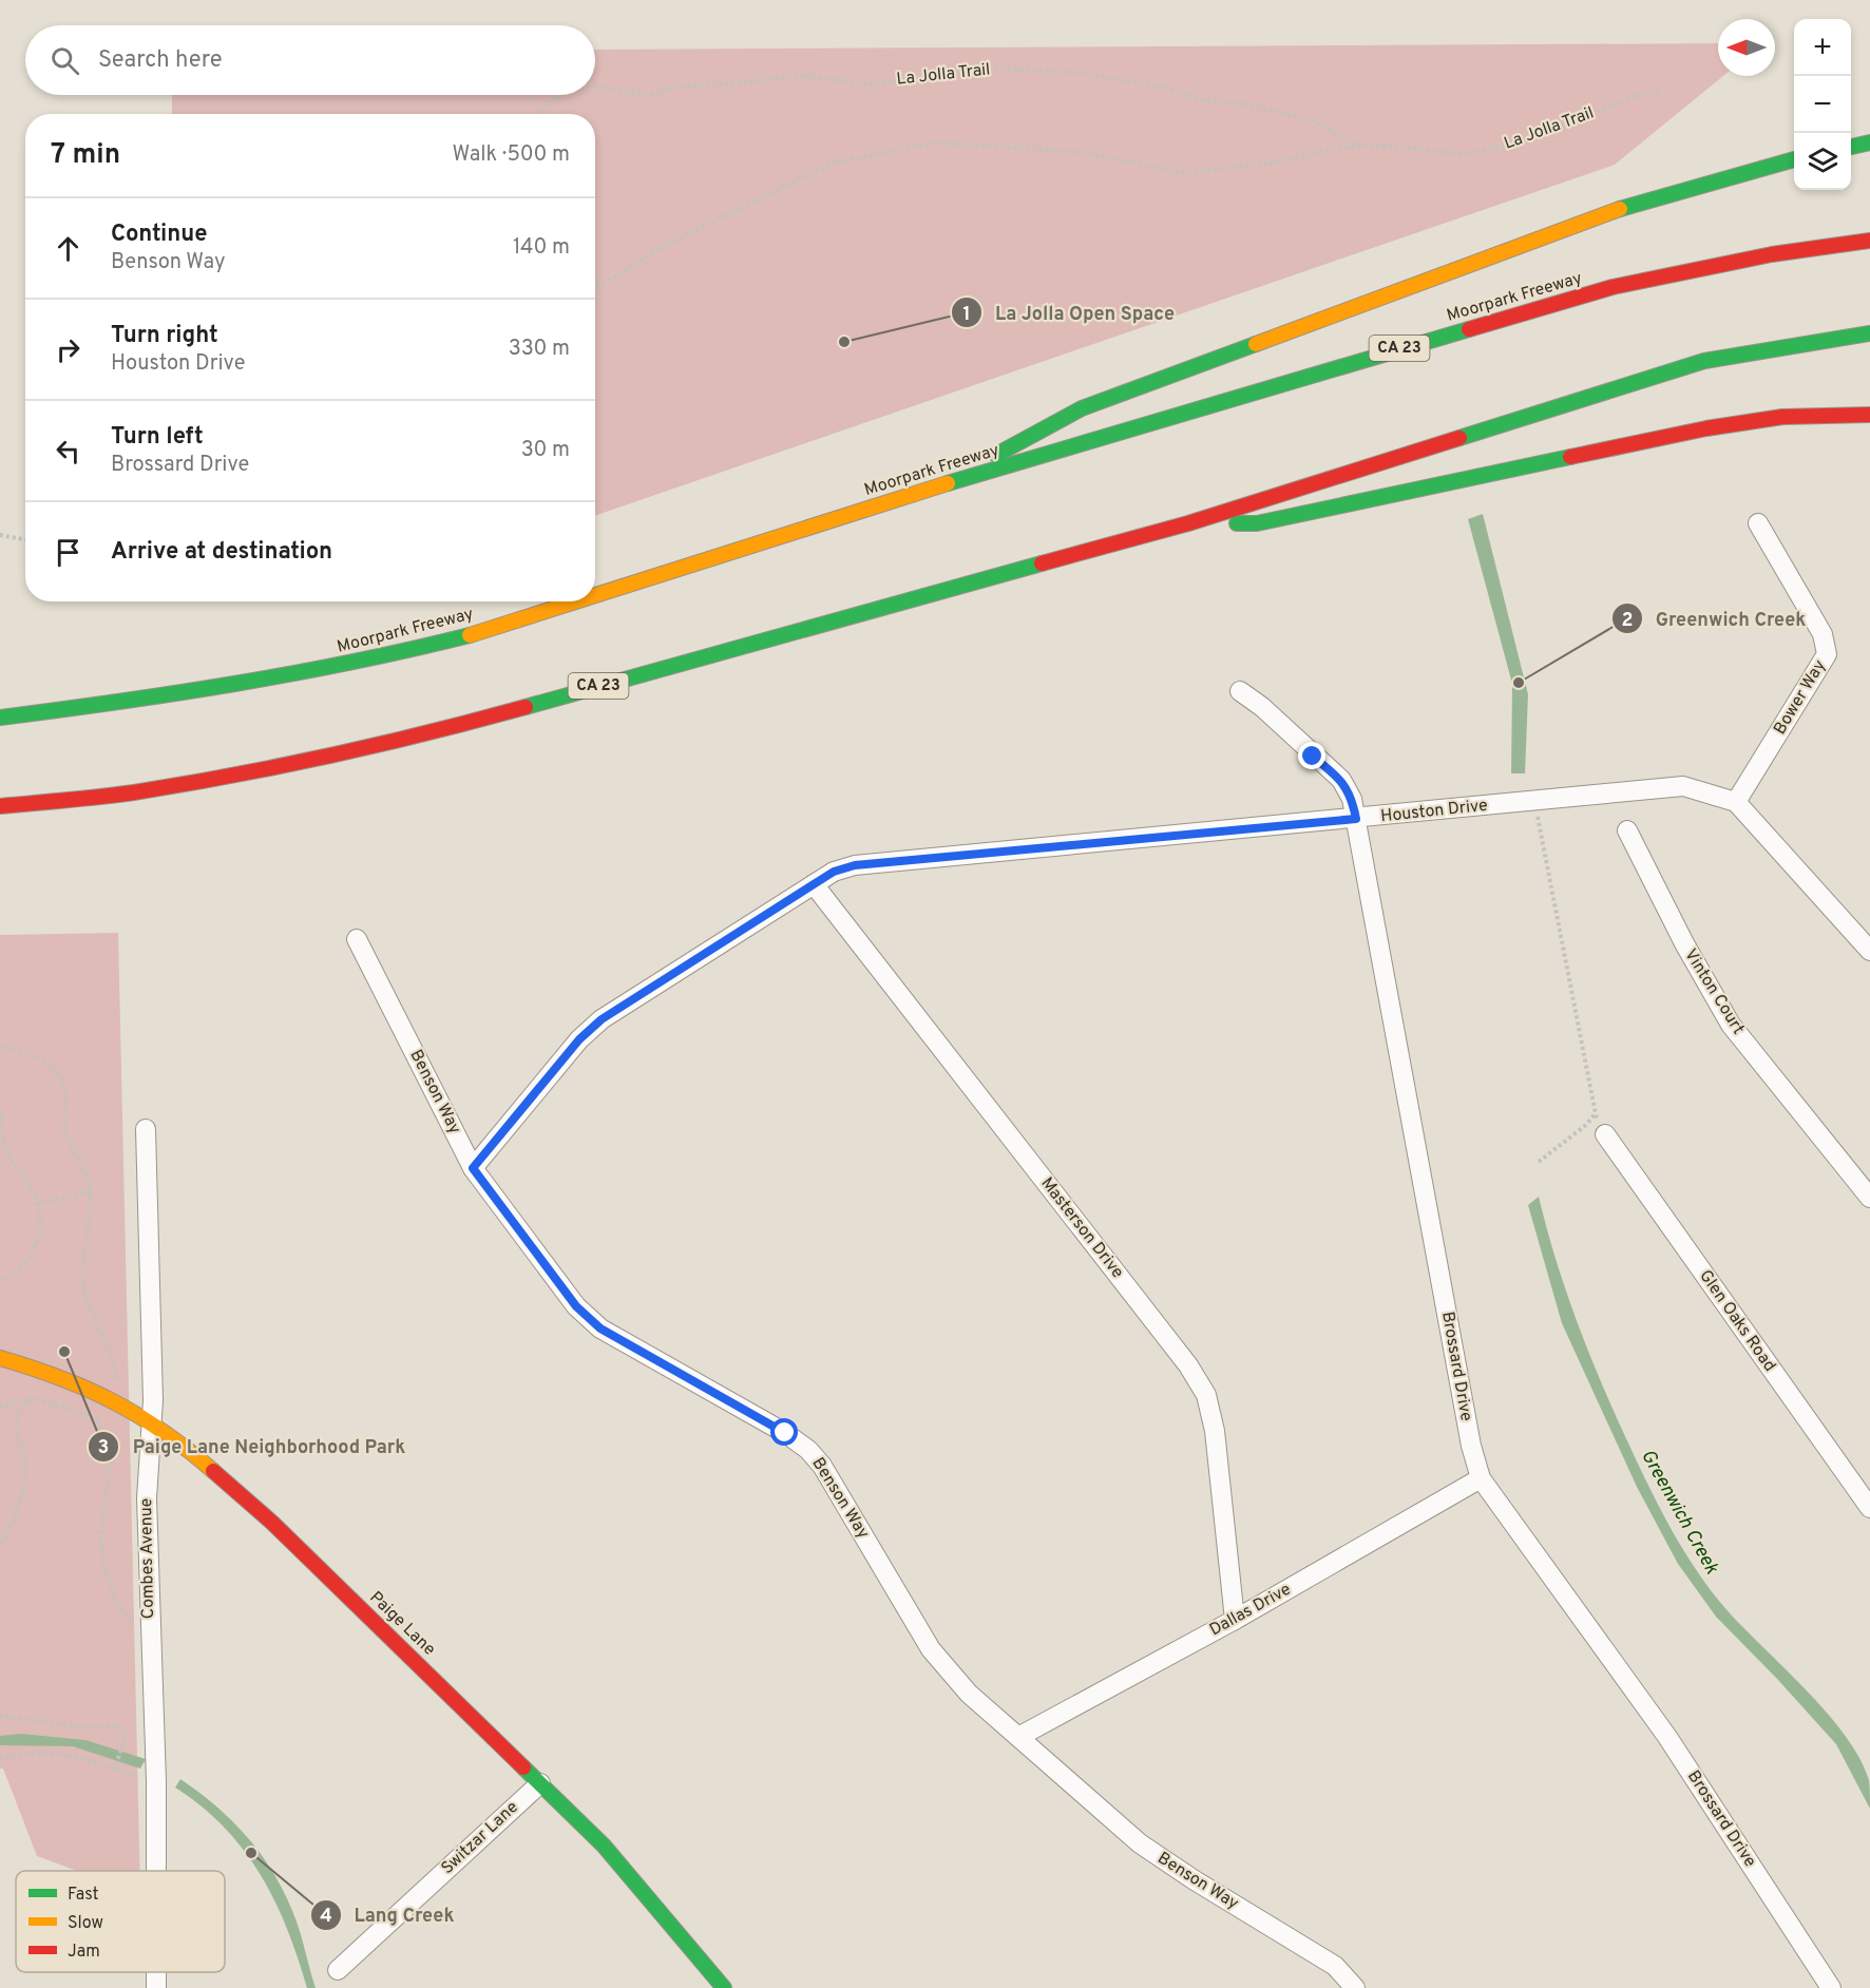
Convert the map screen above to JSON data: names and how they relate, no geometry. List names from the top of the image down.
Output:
{
  "streets": {
    "main road": ["Moorpark Freeway", "CA 23", "Paige Lane"],
    "street": [
      "Bower Way",
      "Houston Drive",
      "Vinton Court",
      "Benson Way",
      "Masterson Drive",
      "Glen Oaks Road",
      "Brossard Drive",
      "Combes Avenue",
      "Dallas Drive",
      "Switzar Lane"
    ],
    "path": ["La Jolla Trail"]
  },
  "crossings": [
    ["Bower Way", "Houston Drive"],
    ["Houston Drive", "Benson Way"],
    ["Houston Drive", "Masterson Drive"],
    ["Houston Drive", "Brossard Drive"],
    ["Benson Way", "Dallas Drive"],
    ["Masterson Drive", "Dallas Drive"],
    ["Brossard Drive", "Dallas Drive"],
    ["Combes Avenue", "Paige Lane"],
    ["Paige Lane", "Switzar Lane"]
  ],
  "water": ["Greenwich Creek"],
  "places": [
    "La Jolla Open Space",
    "Greenwich Creek",
    "Paige Lane Neighborhood Park",
    "Lang Creek"
  ],
  "legend": ["Fast", "Slow", "Jam"],
  "north": "left",
  "page": {
    "map_buttons": ["+", "−"],
    "search": "Search here",
    "heading": ["7 min", "Walk · 500 m"],
    "list": [
      ["Continue", "Benson Way", "140 m"],
      ["Turn right", "Houston Drive", "330 m"],
      ["Turn left", "Brossard Drive", "30 m"],
      "Arrive at destination"
    ]
  }
}
